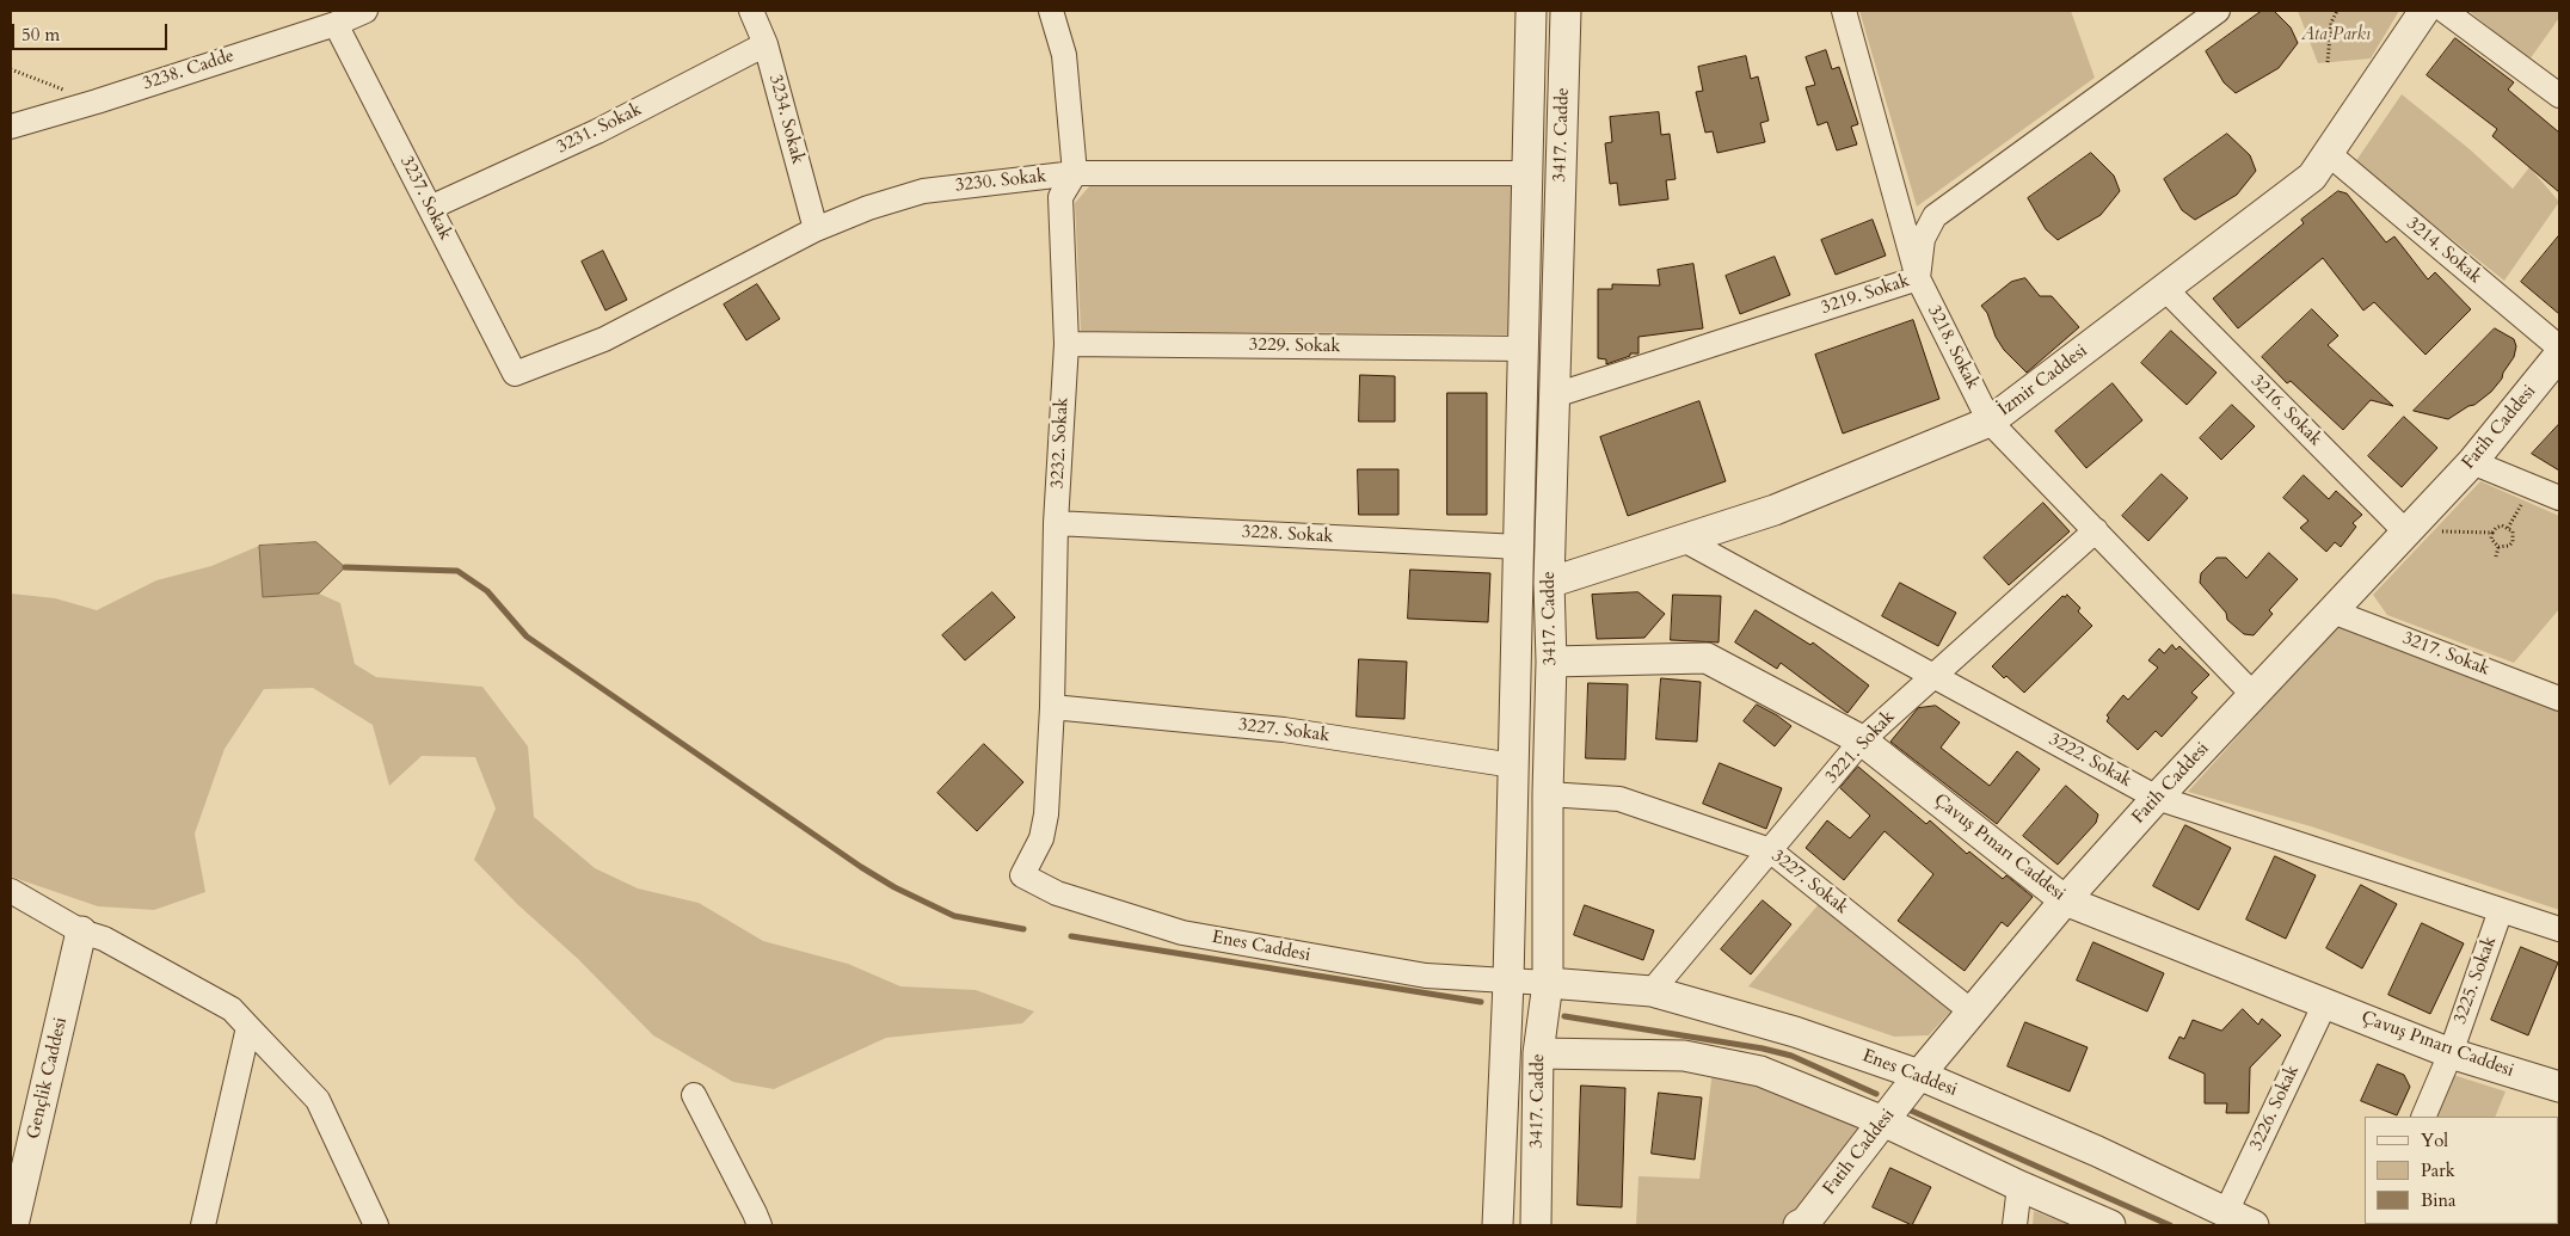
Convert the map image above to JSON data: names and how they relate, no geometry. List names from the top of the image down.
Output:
{
  "streets": {
    "street": [
      "3238. Cadde",
      "3234. Sokak",
      "3231. Sokak",
      "3417. Cadde",
      "3230. Sokak",
      "3237. Sokak",
      "3214. Sokak",
      "3219. Sokak",
      "3229. Sokak",
      "3218. Sokak",
      "İzmir Caddesi",
      "3216. Sokak",
      "Fatih Caddesi",
      "3232. Sokak",
      "3228. Sokak",
      "3217. Sokak",
      "3227. Sokak",
      "3221. Sokak",
      "3222. Sokak",
      "Çavuş Pınarı Caddesi",
      "Enes Caddesi",
      "3225. Sokak",
      "Gençlik Caddesi",
      "3226. Sokak"
    ]
  },
  "crossings": [
    ["3238. Cadde", "3237. Sokak"],
    ["3234. Sokak", "3231. Sokak"],
    ["3234. Sokak", "3230. Sokak"],
    ["3231. Sokak", "3237. Sokak"],
    ["3417. Cadde", "3230. Sokak"],
    ["3417. Cadde", "3219. Sokak"],
    ["3417. Cadde", "3229. Sokak"],
    ["3417. Cadde", "İzmir Caddesi"],
    ["3417. Cadde", "3228. Sokak"],
    ["3417. Cadde", "3227. Sokak"],
    ["3417. Cadde", "Çavuş Pınarı Caddesi"],
    ["3417. Cadde", "Enes Caddesi"],
    ["3230. Sokak", "3237. Sokak"],
    ["3230. Sokak", "3232. Sokak"],
    ["3214. Sokak", "İzmir Caddesi"],
    ["3219. Sokak", "3218. Sokak"],
    ["3229. Sokak", "3232. Sokak"],
    ["3218. Sokak", "İzmir Caddesi"],
    ["3218. Sokak", "Fatih Caddesi"],
    ["3218. Sokak", "3221. Sokak"],
    ["İzmir Caddesi", "3216. Sokak"],
    ["İzmir Caddesi", "3222. Sokak"],
    ["3216. Sokak", "Fatih Caddesi"],
    ["Fatih Caddesi", "3217. Sokak"],
    ["Fatih Caddesi", "3227. Sokak"],
    ["Fatih Caddesi", "3222. Sokak"],
    ["Fatih Caddesi", "Çavuş Pınarı Caddesi"],
    ["Fatih Caddesi", "Enes Caddesi"],
    ["3232. Sokak", "3228. Sokak"],
    ["3232. Sokak", "3227. Sokak"],
    ["3232. Sokak", "Enes Caddesi"],
    ["3227. Sokak", "3221. Sokak"],
    ["3221. Sokak", "3222. Sokak"],
    ["3221. Sokak", "Çavuş Pınarı Caddesi"],
    ["3221. Sokak", "Enes Caddesi"],
    ["3222. Sokak", "3225. Sokak"],
    ["Çavuş Pınarı Caddesi", "3225. Sokak"],
    ["Çavuş Pınarı Caddesi", "3226. Sokak"],
    ["Enes Caddesi", "3226. Sokak"]
  ],
  "parks": ["Ata Parkı"],
  "legend": ["Yol", "Park", "Bina"],
  "scale_bar": "50 m"
}
